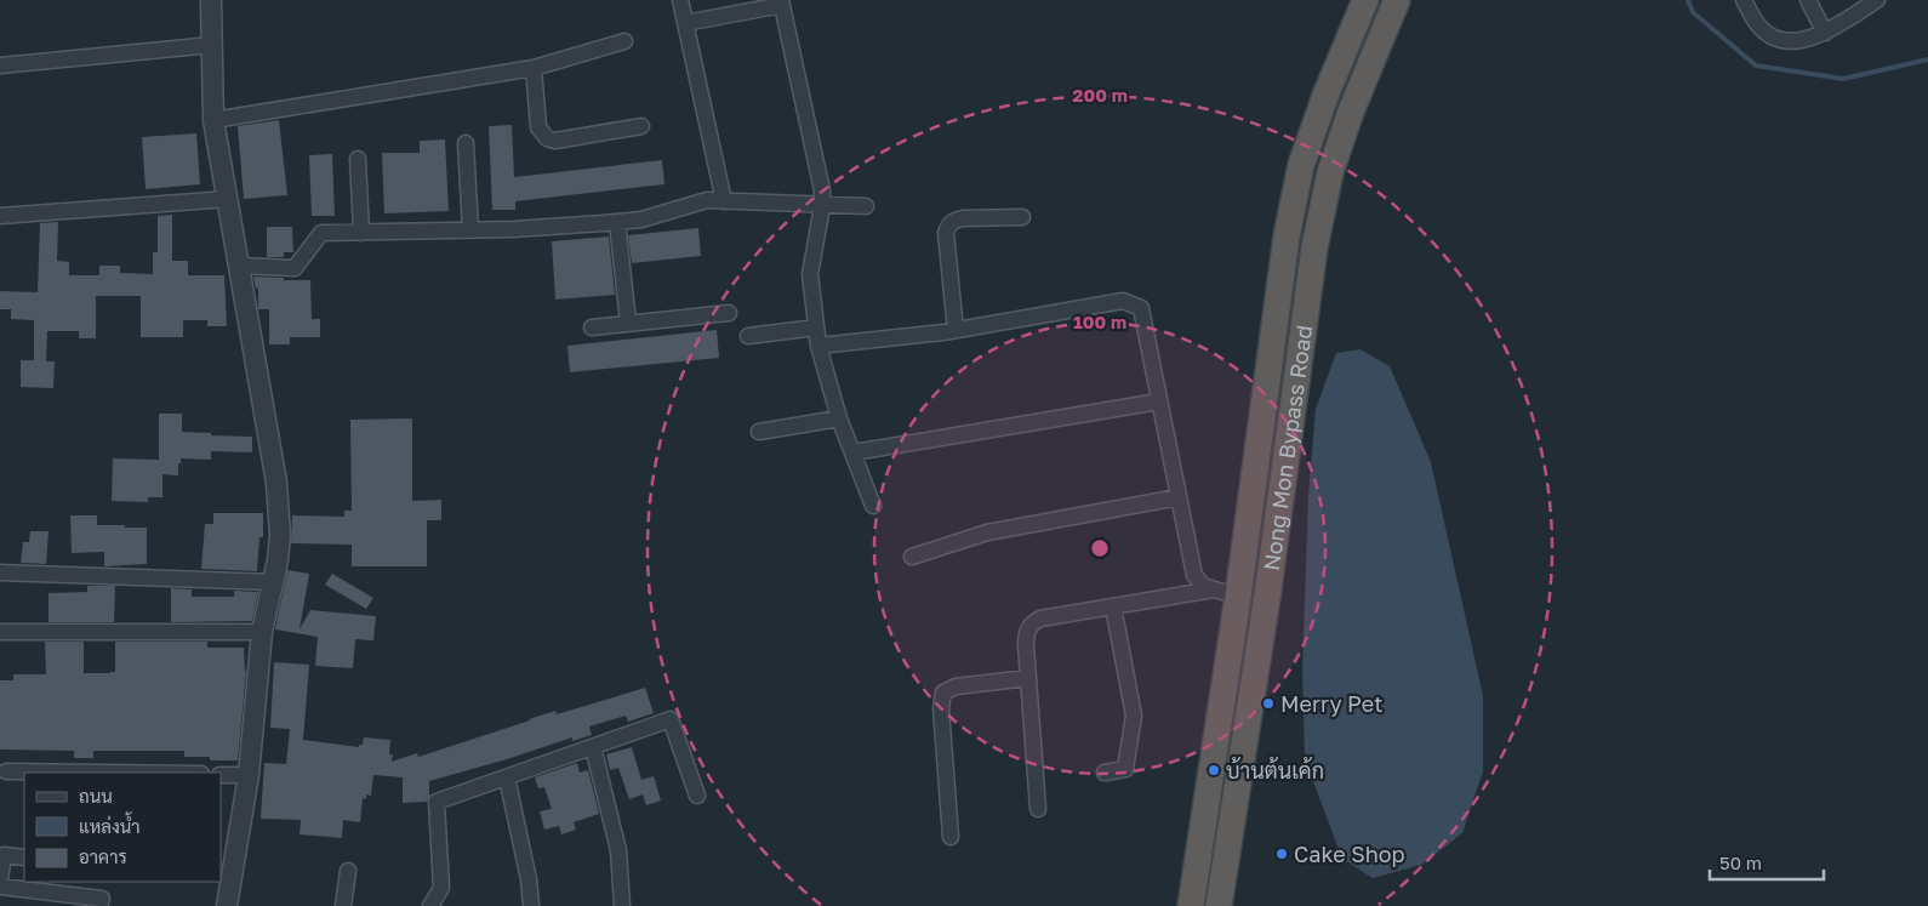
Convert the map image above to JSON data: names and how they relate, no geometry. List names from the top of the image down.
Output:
{
  "streets": {
    "highway": ["Nong Mon Bypass Road"]
  },
  "places": ["Merry Pet", "บ้านต้นเค้ก", "Cake Shop"],
  "legend": ["ถนน", "แหล่งน้ำ", "อาคาร"],
  "scale_bar": "50 m",
  "rings": ["200 m", "100 m"]
}
